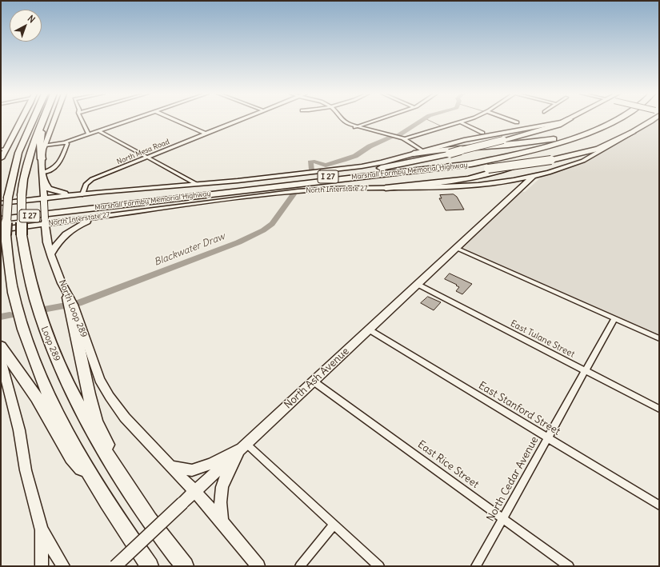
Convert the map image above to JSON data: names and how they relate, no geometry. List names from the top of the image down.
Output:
{
  "streets": {
    "highway": ["Marshall Formby Memorial Highway", "I 27", "Loop 289"],
    "main road": ["North Interstate 27", "North Loop 289", "North Ash Avenue"],
    "street": [
      "North Mesa Road",
      "East Tulane Street",
      "East Stanford Street",
      "East Rice Street",
      "North Cedar Avenue"
    ]
  },
  "crossings": [
    ["North Mesa Road", "North Interstate 27"],
    ["North Interstate 27", "North Loop 289"],
    ["North Interstate 27", "North Ash Avenue"],
    ["North Loop 289", "North Ash Avenue"],
    ["East Tulane Street", "North Ash Avenue"],
    ["East Tulane Street", "North Cedar Avenue"],
    ["North Ash Avenue", "East Stanford Street"],
    ["North Ash Avenue", "East Rice Street"],
    ["East Stanford Street", "North Cedar Avenue"],
    ["East Rice Street", "North Cedar Avenue"]
  ],
  "water": ["Blackwater Draw"],
  "north": "top right"
}
